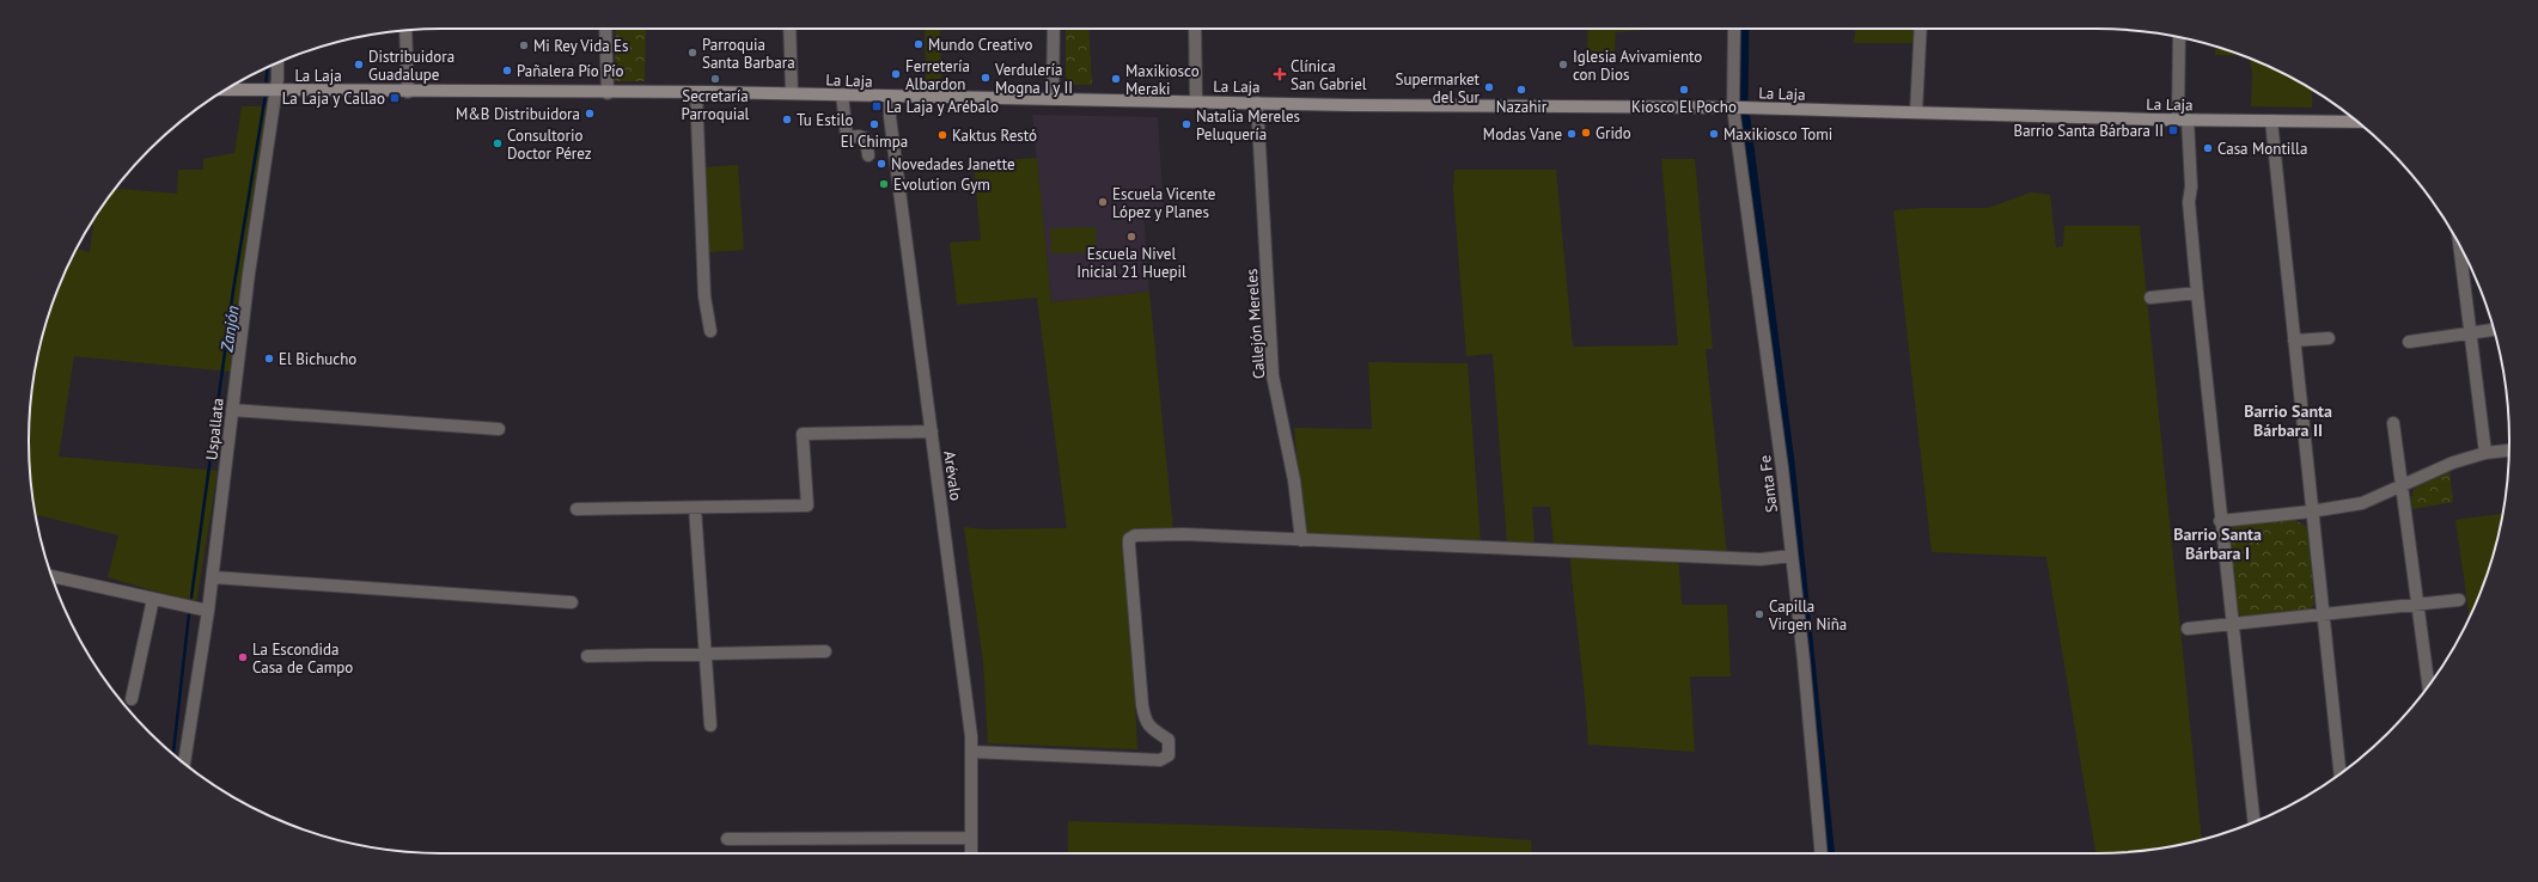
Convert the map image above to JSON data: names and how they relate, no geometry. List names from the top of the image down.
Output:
{
  "streets": {
    "main road": ["La Laja"],
    "street": [
      "Callejón Mereles",
      "Uspallata",
      "Arévalo",
      "Santa Fe"
    ]
  },
  "crossings": [
    ["La Laja", "Callejón Mereles"],
    ["La Laja", "Uspallata"],
    ["La Laja", "Arévalo"],
    ["La Laja", "Santa Fe"]
  ],
  "districts": ["Barrio Santa Bárbara II", "Barrio Santa Bárbara I"],
  "water": ["Zanjón"],
  "places": {
    "other": [
      "Mundo Creativo",
      "Mi Rey Vida Es",
      "Parroquia Santa Barbara",
      "Distribuidora Guadalupe",
      "Iglesia Avivamiento con Dios",
      "Pañalera Pío Pío",
      "Ferretería Albardon",
      "Verdulería Mogna I y II",
      "Secretaría Parroquial",
      "Maxikiosco Meraki",
      "Supermarket del Sur",
      "Nazahir",
      "Kiosco El Pocho",
      "M&B Distribuidora",
      "Tu Estilo",
      "El Chimpa",
      "Natalia Mereles Peluquería",
      "Grido",
      "Modas Vane",
      "Maxikiosco Tomi",
      "Kaktus Restó",
      "Consultorio Doctor Pérez",
      "Casa Montilla",
      "Novedades Janette",
      "Evolution Gym",
      "Escuela Vicente López y Planes",
      "Escuela Nivel Inicial 21 Huepil",
      "El Bichucho",
      "Capilla Virgen Niña",
      "La Escondida Casa de Campo"
    ],
    "health": ["Clínica San Gabriel"],
    "transit": ["La Laja y Callao", "La Laja y Arébalo", "Barrio Santa Bárbara II"]
  }
}
